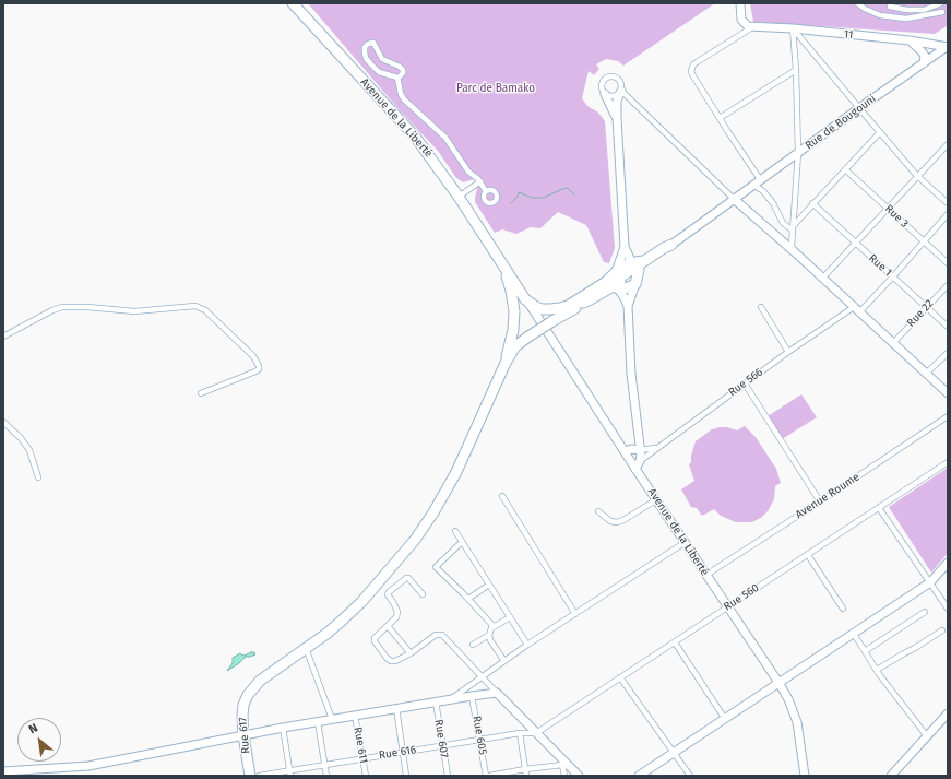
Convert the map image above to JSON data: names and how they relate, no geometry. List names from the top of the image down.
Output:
{
  "streets": {
    "highway": ["Avenue de la Liberté", "Rue 617"],
    "street": [
      "11",
      "Rue de Bougouni",
      "Rue 3",
      "Rue 1",
      "Rue 22",
      "Rue 566",
      "Avenue Roume",
      "Rue 560",
      "Rue 605",
      "Rue 607",
      "Rue 611",
      "Rue 616"
    ]
  },
  "crossings": [
    ["11", "Rue de Bougouni"],
    ["Avenue de la Liberté", "Rue 566"],
    ["Avenue de la Liberté", "Avenue Roume"],
    ["Avenue de la Liberté", "Rue 560"],
    ["Rue 3", "Rue 566"],
    ["Rue 1", "Rue 22"],
    ["Rue 1", "Rue 566"],
    ["Rue 560", "Rue 616"],
    ["Rue 605", "Rue 616"],
    ["Rue 607", "Rue 616"],
    ["Rue 611", "Rue 616"]
  ],
  "parks": ["Parc de Bamako"],
  "north": "top left"
}
